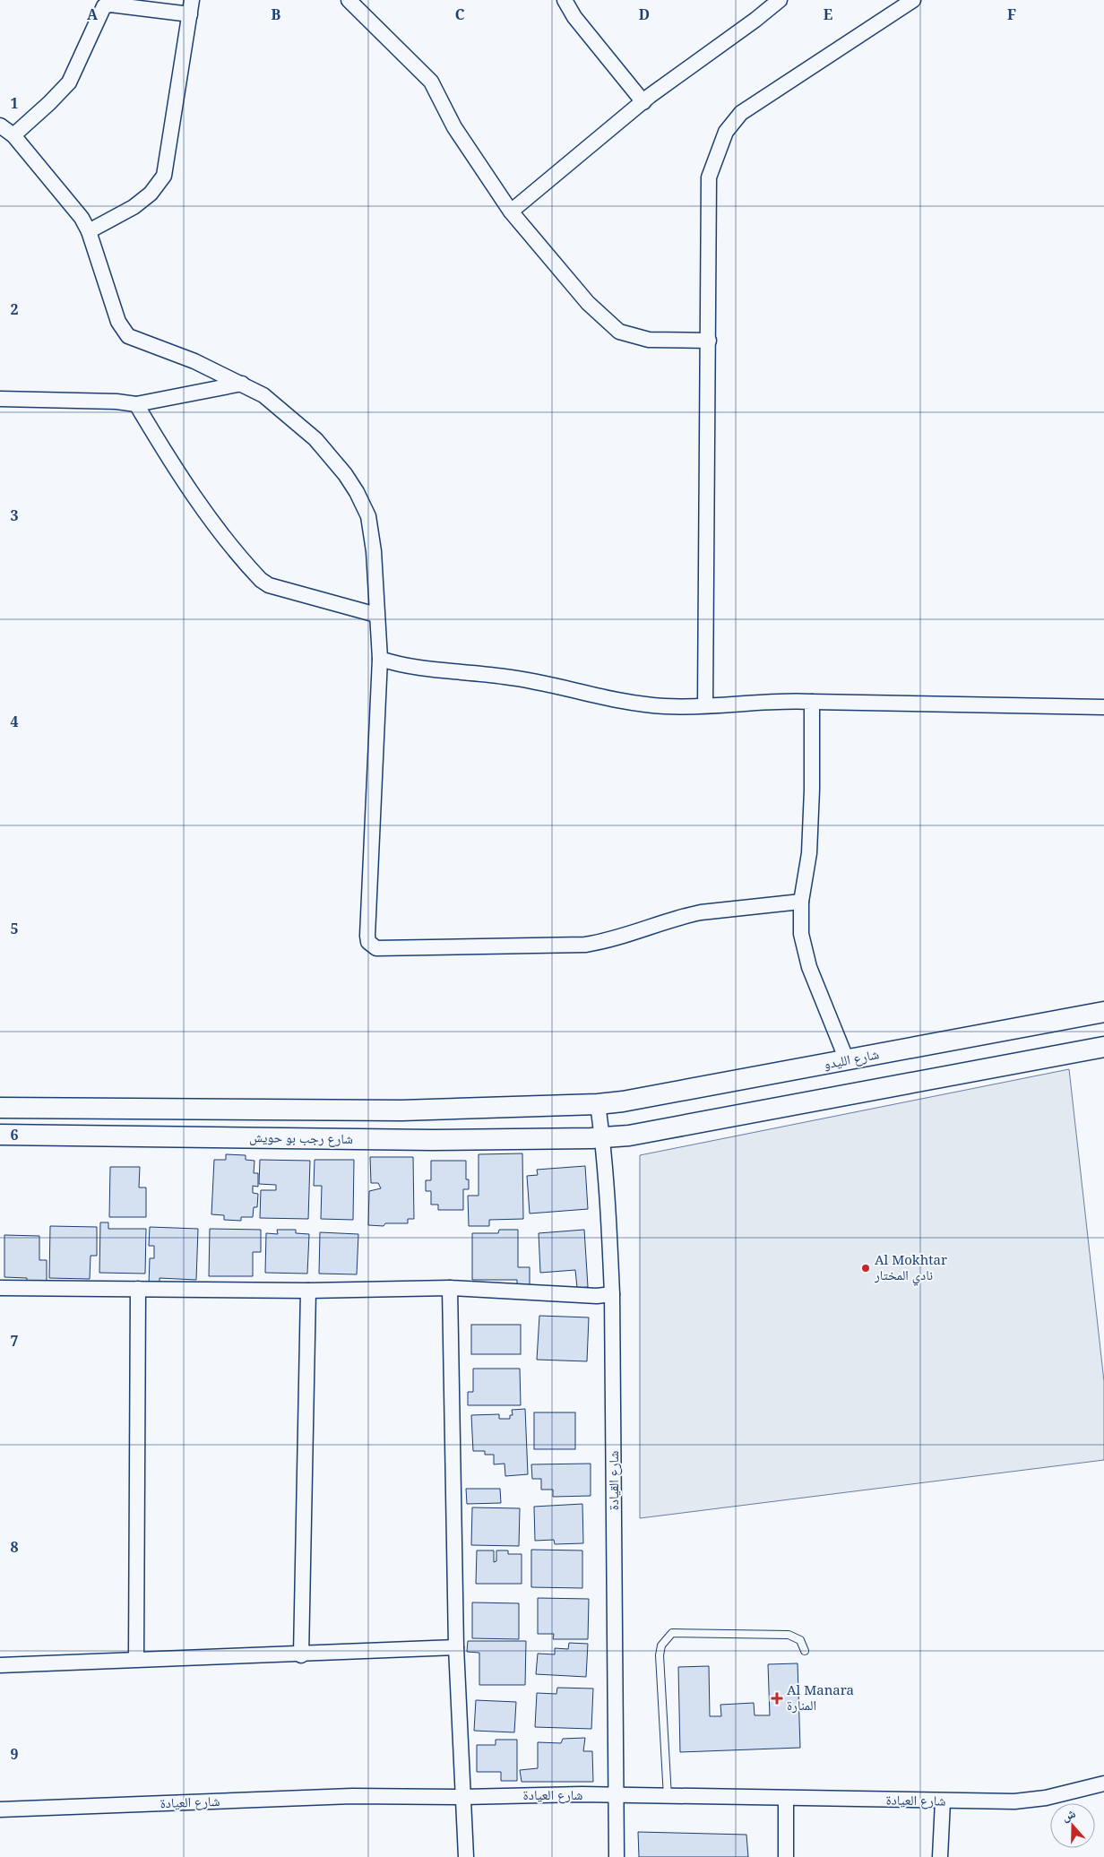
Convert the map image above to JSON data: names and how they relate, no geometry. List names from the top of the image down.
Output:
{
  "streets": {
    "main road": ["شارع الليدو", "شارع رجب بو حويش"],
    "street": ["شارع القيادة", "شارع العيادة"]
  },
  "crossings": [
    ["شارع الليدو", "شارع رجب بو حويش"],
    ["شارع الليدو", "شارع القيادة"],
    ["شارع رجب بو حويش", "شارع القيادة"],
    ["شارع القيادة", "شارع العيادة"]
  ],
  "places": {
    "other": ["Al Mokhtar نادي المختار"],
    "health": ["Al Manara المنارة"]
  },
  "north": "top",
  "grid": {
    "columns": [
      "A",
      "B",
      "C",
      "D",
      "E",
      "F"
    ],
    "rows": [
      "1",
      "2",
      "3",
      "4",
      "5",
      "6",
      "7",
      "8",
      "9"
    ]
  }
}
